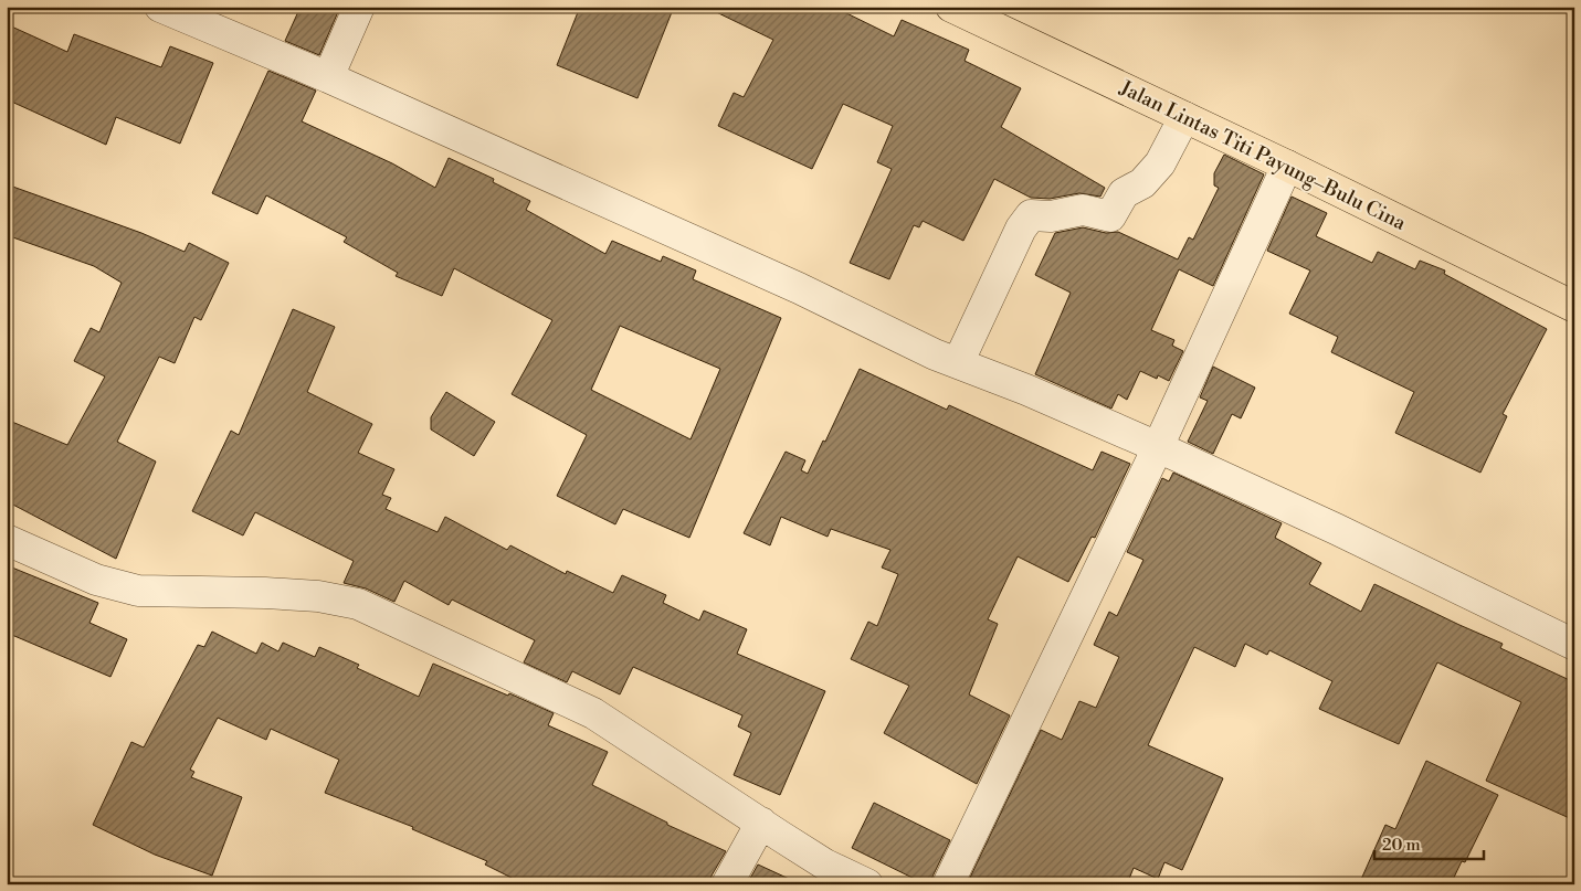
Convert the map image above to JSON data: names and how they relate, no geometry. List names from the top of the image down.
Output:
{
  "streets": {
    "main road": ["Jalan Lintas Titi Payung–Bulu Cina"]
  },
  "scale_bar": "20 m"
}
